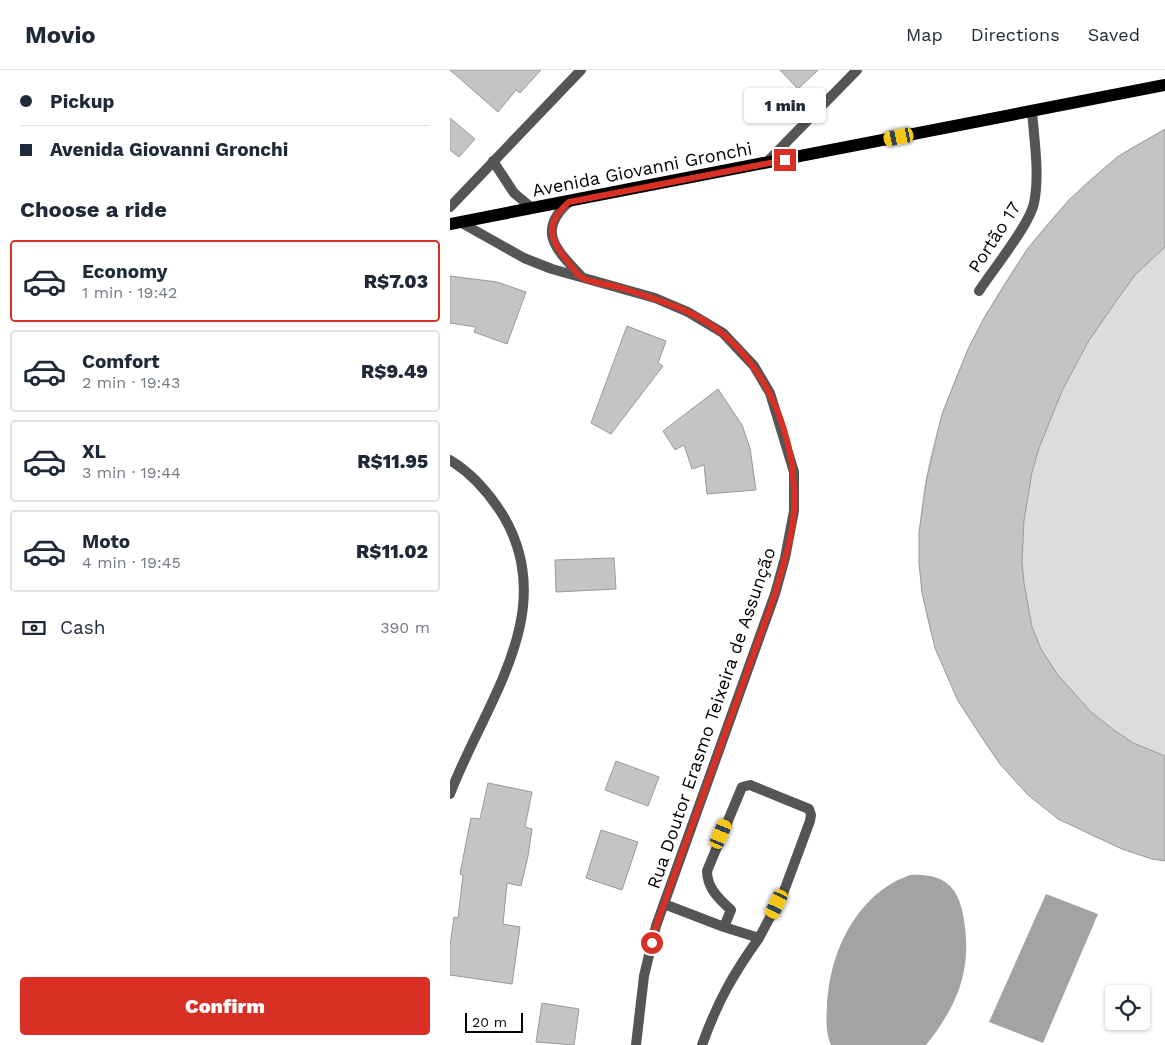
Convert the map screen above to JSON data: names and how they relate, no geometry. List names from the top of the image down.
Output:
{
  "streets": {
    "main road": ["Avenida Giovanni Gronchi"],
    "street": ["Portão 17", "Rua Doutor Erasmo Teixeira de Assunção"]
  },
  "crossings": [
    ["Avenida Giovanni Gronchi", "Portão 17"],
    ["Avenida Giovanni Gronchi", "Rua Doutor Erasmo Teixeira de Assunção"]
  ],
  "scale_bar": "20 m",
  "page": {
    "header": "Movio",
    "nav": ["Map", "Directions", "Saved"],
    "banner": ["Pickup", "Avenida Giovanni Gronchi"],
    "bubble": "1 min",
    "heading": "Choose a ride",
    "list": [
      {
        "name": "Economy",
        "note": "1 min · 19:42",
        "value": "R$7.03"
      },
      {
        "name": "Comfort",
        "note": "2 min · 19:43",
        "value": "R$9.49"
      },
      {
        "name": "XL",
        "note": "3 min · 19:44",
        "value": "R$11.95"
      },
      {
        "name": "Moto",
        "note": "4 min · 19:45",
        "value": "R$11.02"
      }
    ],
    "pay": ["Cash", "390 m"],
    "buttons": "Confirm",
    "scale": "20 m"
  }
}
